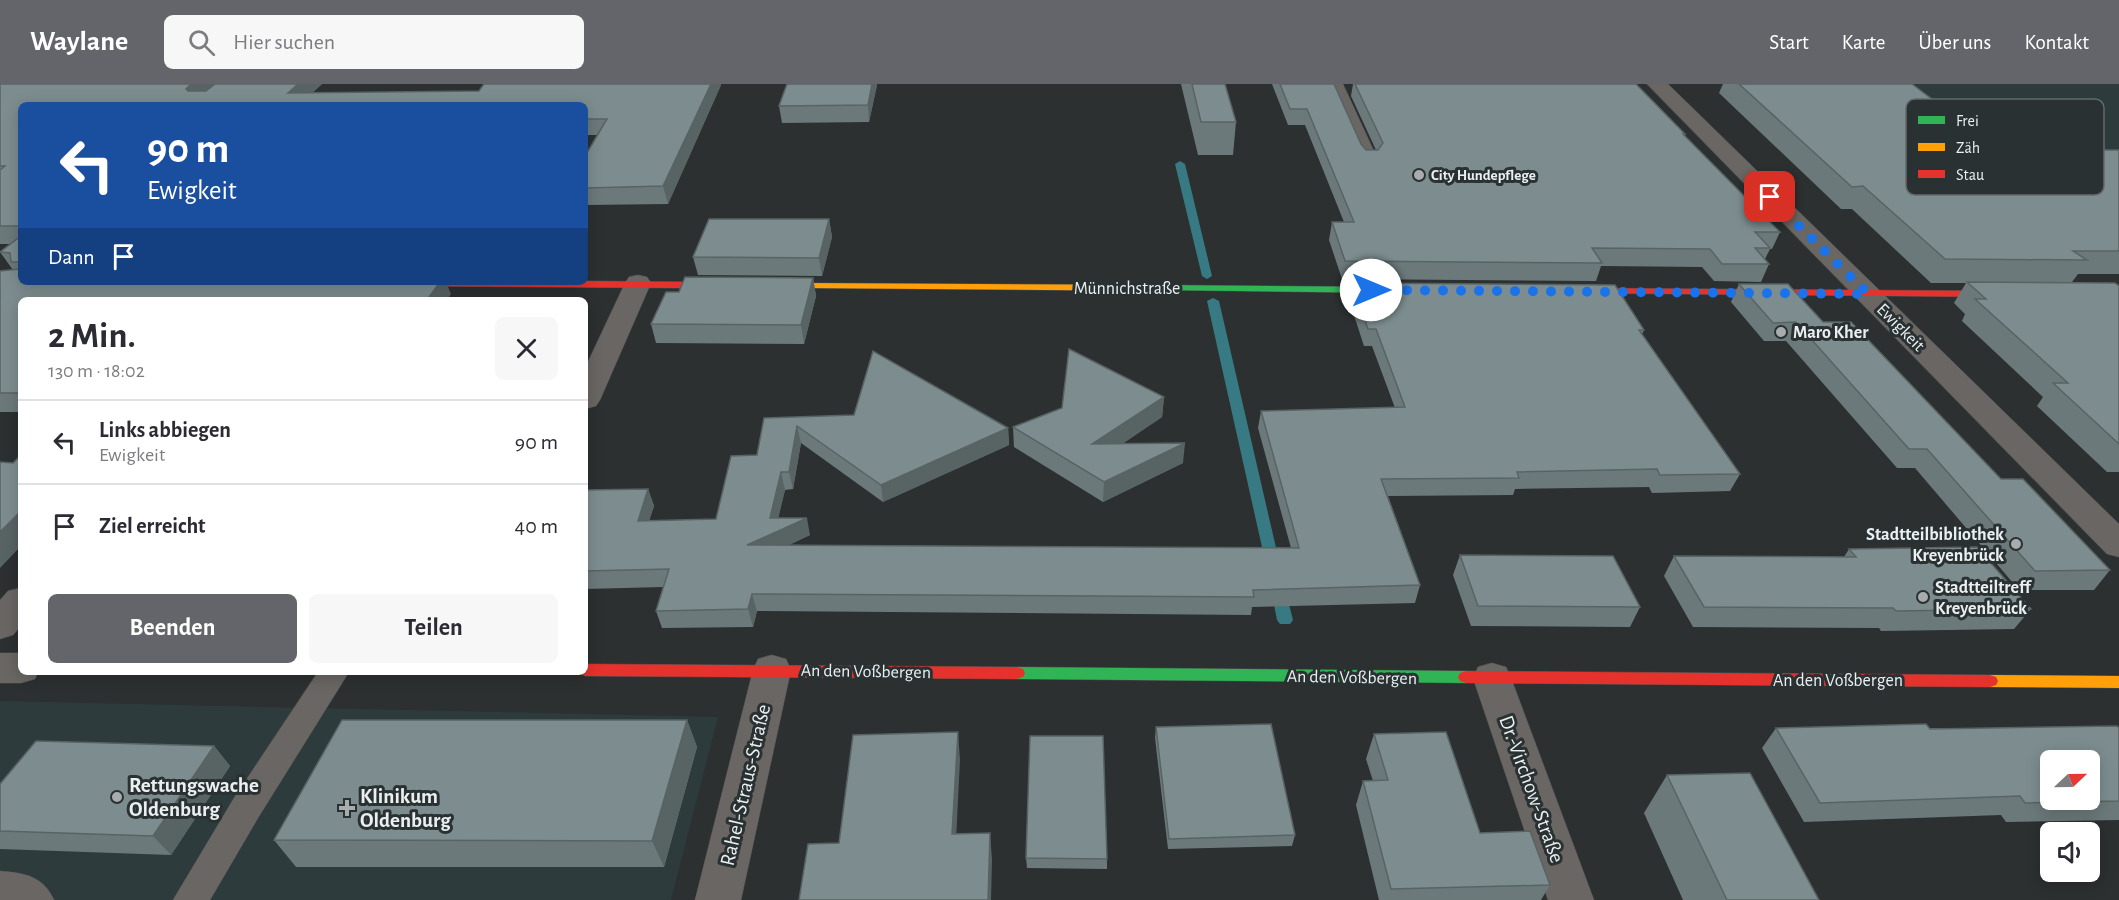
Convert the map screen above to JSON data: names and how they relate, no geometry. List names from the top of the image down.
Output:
{
  "streets": {
    "street": [
      "Münnichstraße",
      "Ewigkeit",
      "An den Voßbergen",
      "Rahel-Straus-Straße",
      "Dr.-Virchow-Straße"
    ]
  },
  "crossings": [
    ["An den Voßbergen", "Rahel-Straus-Straße"],
    ["An den Voßbergen", "Dr.-Virchow-Straße"]
  ],
  "places": {
    "other": [
      "City Hundepflege",
      "Maro Kher",
      "Stadtteilbibliothek Kreyenbrück",
      "Stadtteiltreff Kreyenbrück",
      "Rettungswache Oldenburg"
    ],
    "health": ["Klinikum Oldenburg"]
  },
  "legend": ["Frei", "Zäh", "Stau"],
  "north": "right",
  "page": {
    "header": "Waylane",
    "search": "Hier suchen",
    "nav": [
      "Start",
      "Karte",
      "Über uns",
      "Kontakt"
    ],
    "turn": ["90 m", "Ewigkeit"],
    "then": "Dann",
    "heading": ["2 Min.", "130 m · 18:02"],
    "list": [
      {
        "name": "Links abbiegen",
        "note": "Ewigkeit",
        "value": "90 m"
      },
      {
        "name": "Ziel erreicht",
        "value": "40 m"
      }
    ],
    "buttons": ["Beenden", "Teilen"]
  }
}
